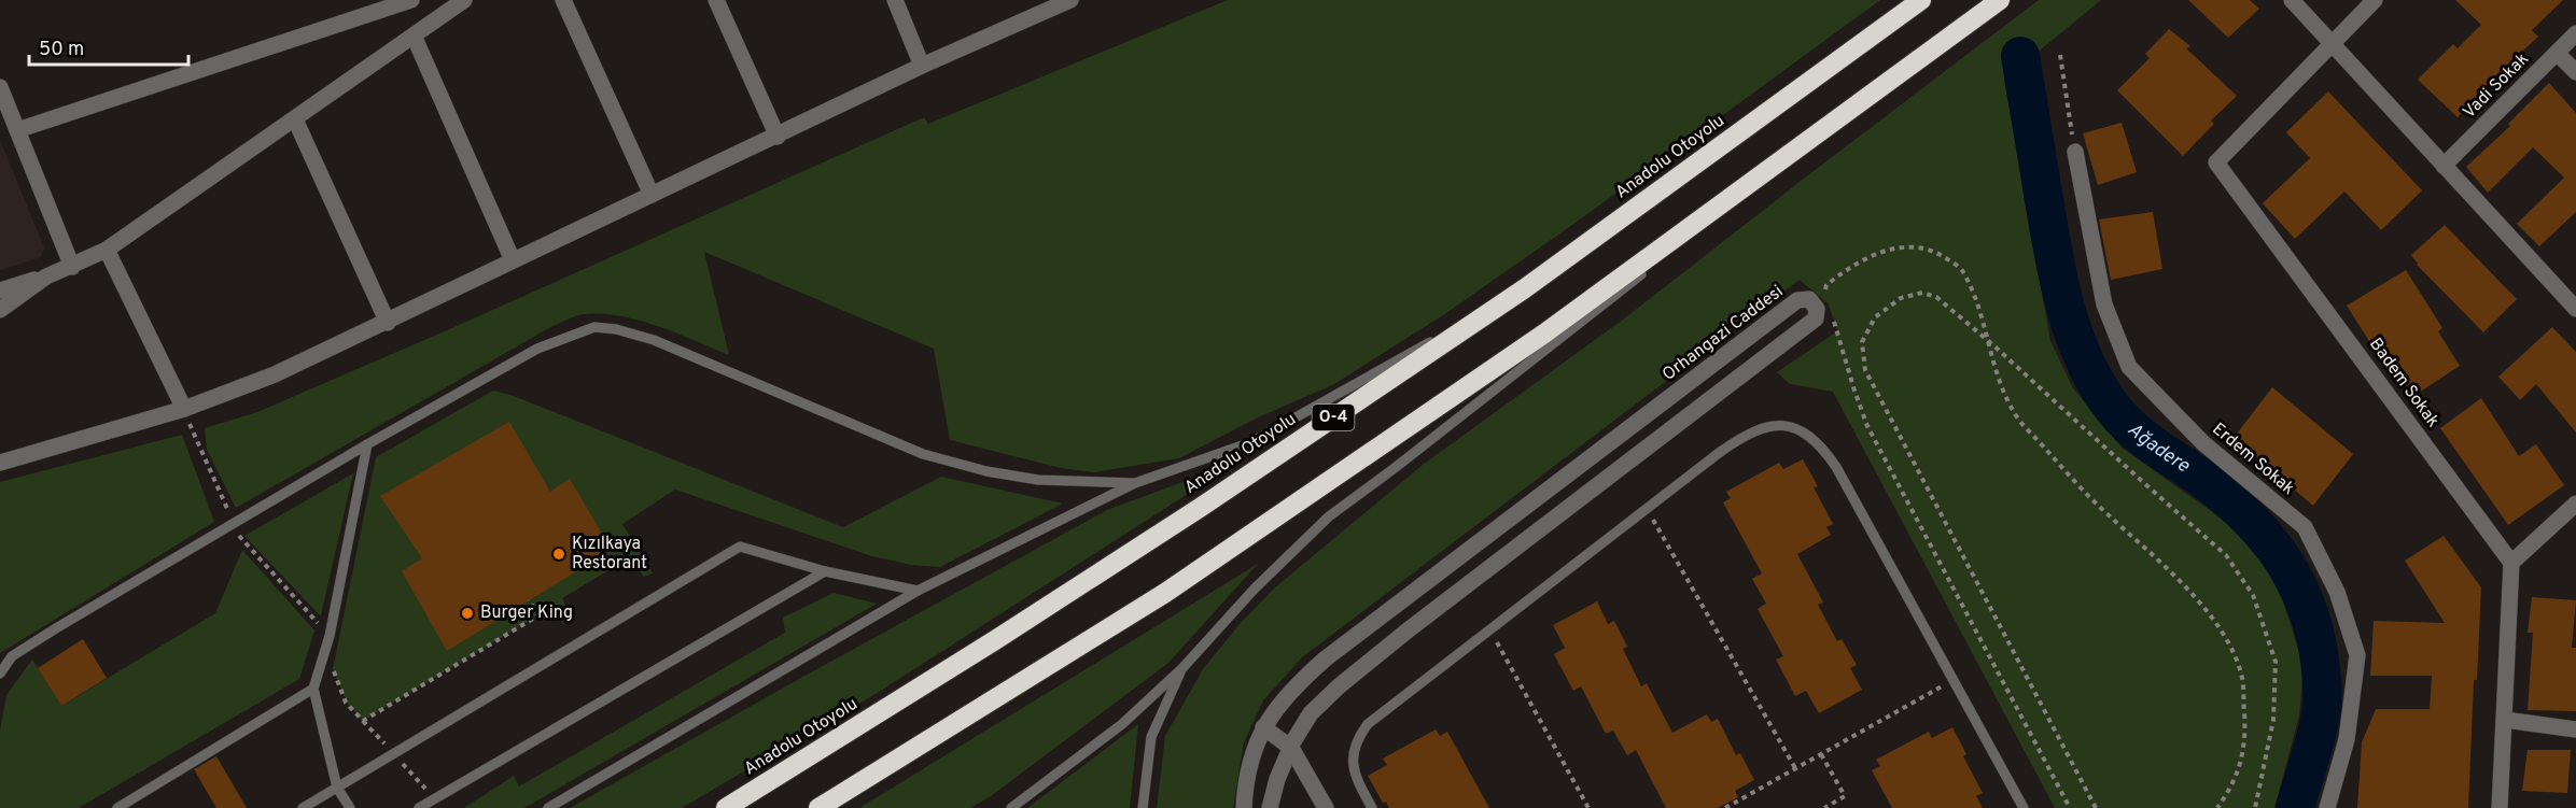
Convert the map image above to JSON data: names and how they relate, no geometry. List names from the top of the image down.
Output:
{
  "streets": {
    "highway": ["Anadolu Otoyolu", "O-4"],
    "street": [
      "Vadi Sokak",
      "Orhangazi Caddesi",
      "Badem Sokak",
      "Erdem Sokak"
    ]
  },
  "water": ["Ağadere"],
  "places": ["Kızılkaya Restorant", "Burger King"],
  "scale_bar": "50 m"
}
